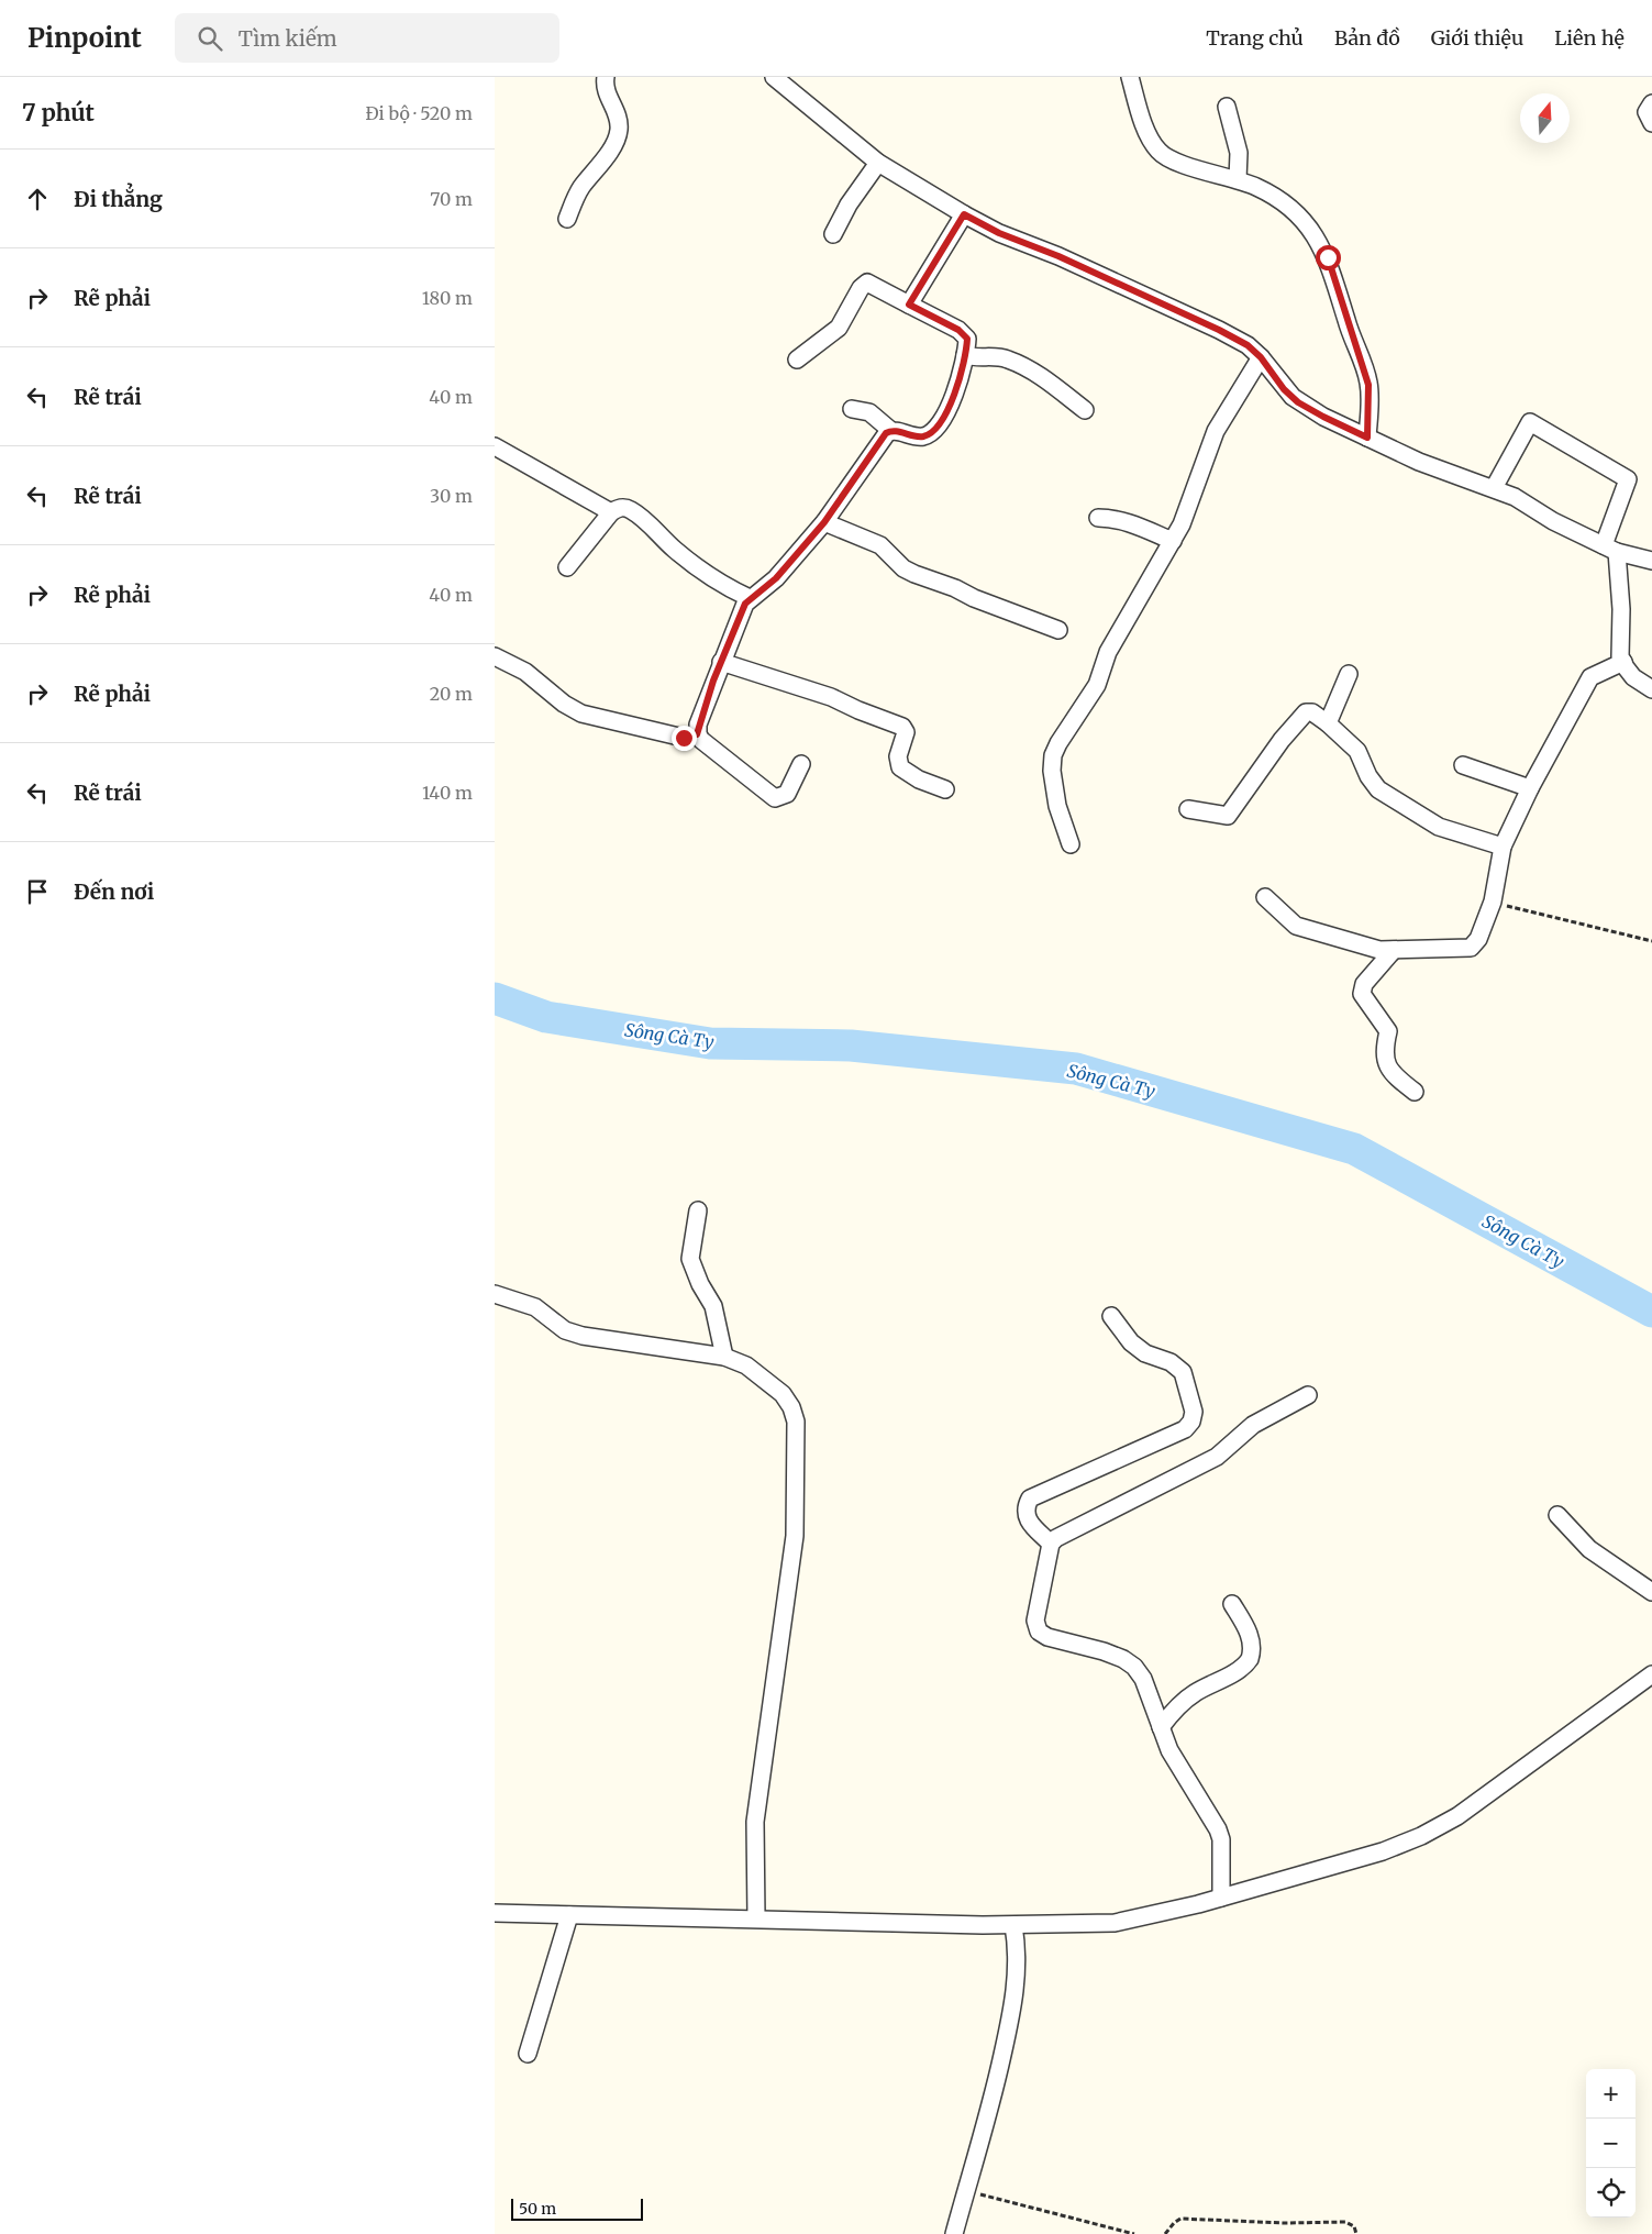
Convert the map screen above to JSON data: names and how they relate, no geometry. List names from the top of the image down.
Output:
{
  "water": ["Sông Cà Ty"],
  "scale_bar": "50 m",
  "north": "top",
  "page": {
    "header": "Pinpoint",
    "search": "Tìm kiếm",
    "nav": [
      "Trang chủ",
      "Bản đồ",
      "Giới thiệu",
      "Liên hệ"
    ],
    "heading": ["7 phút", "Đi bộ · 520 m"],
    "list": [
      ["Đi thẳng", "70 m"],
      ["Rẽ phải", "180 m"],
      ["Rẽ trái", "40 m"],
      ["Rẽ trái", "30 m"],
      ["Rẽ phải", "40 m"],
      ["Rẽ phải", "20 m"],
      ["Rẽ trái", "140 m"],
      "Đến nơi"
    ],
    "map_buttons": ["+", "−"],
    "scale": "50 m"
  }
}
